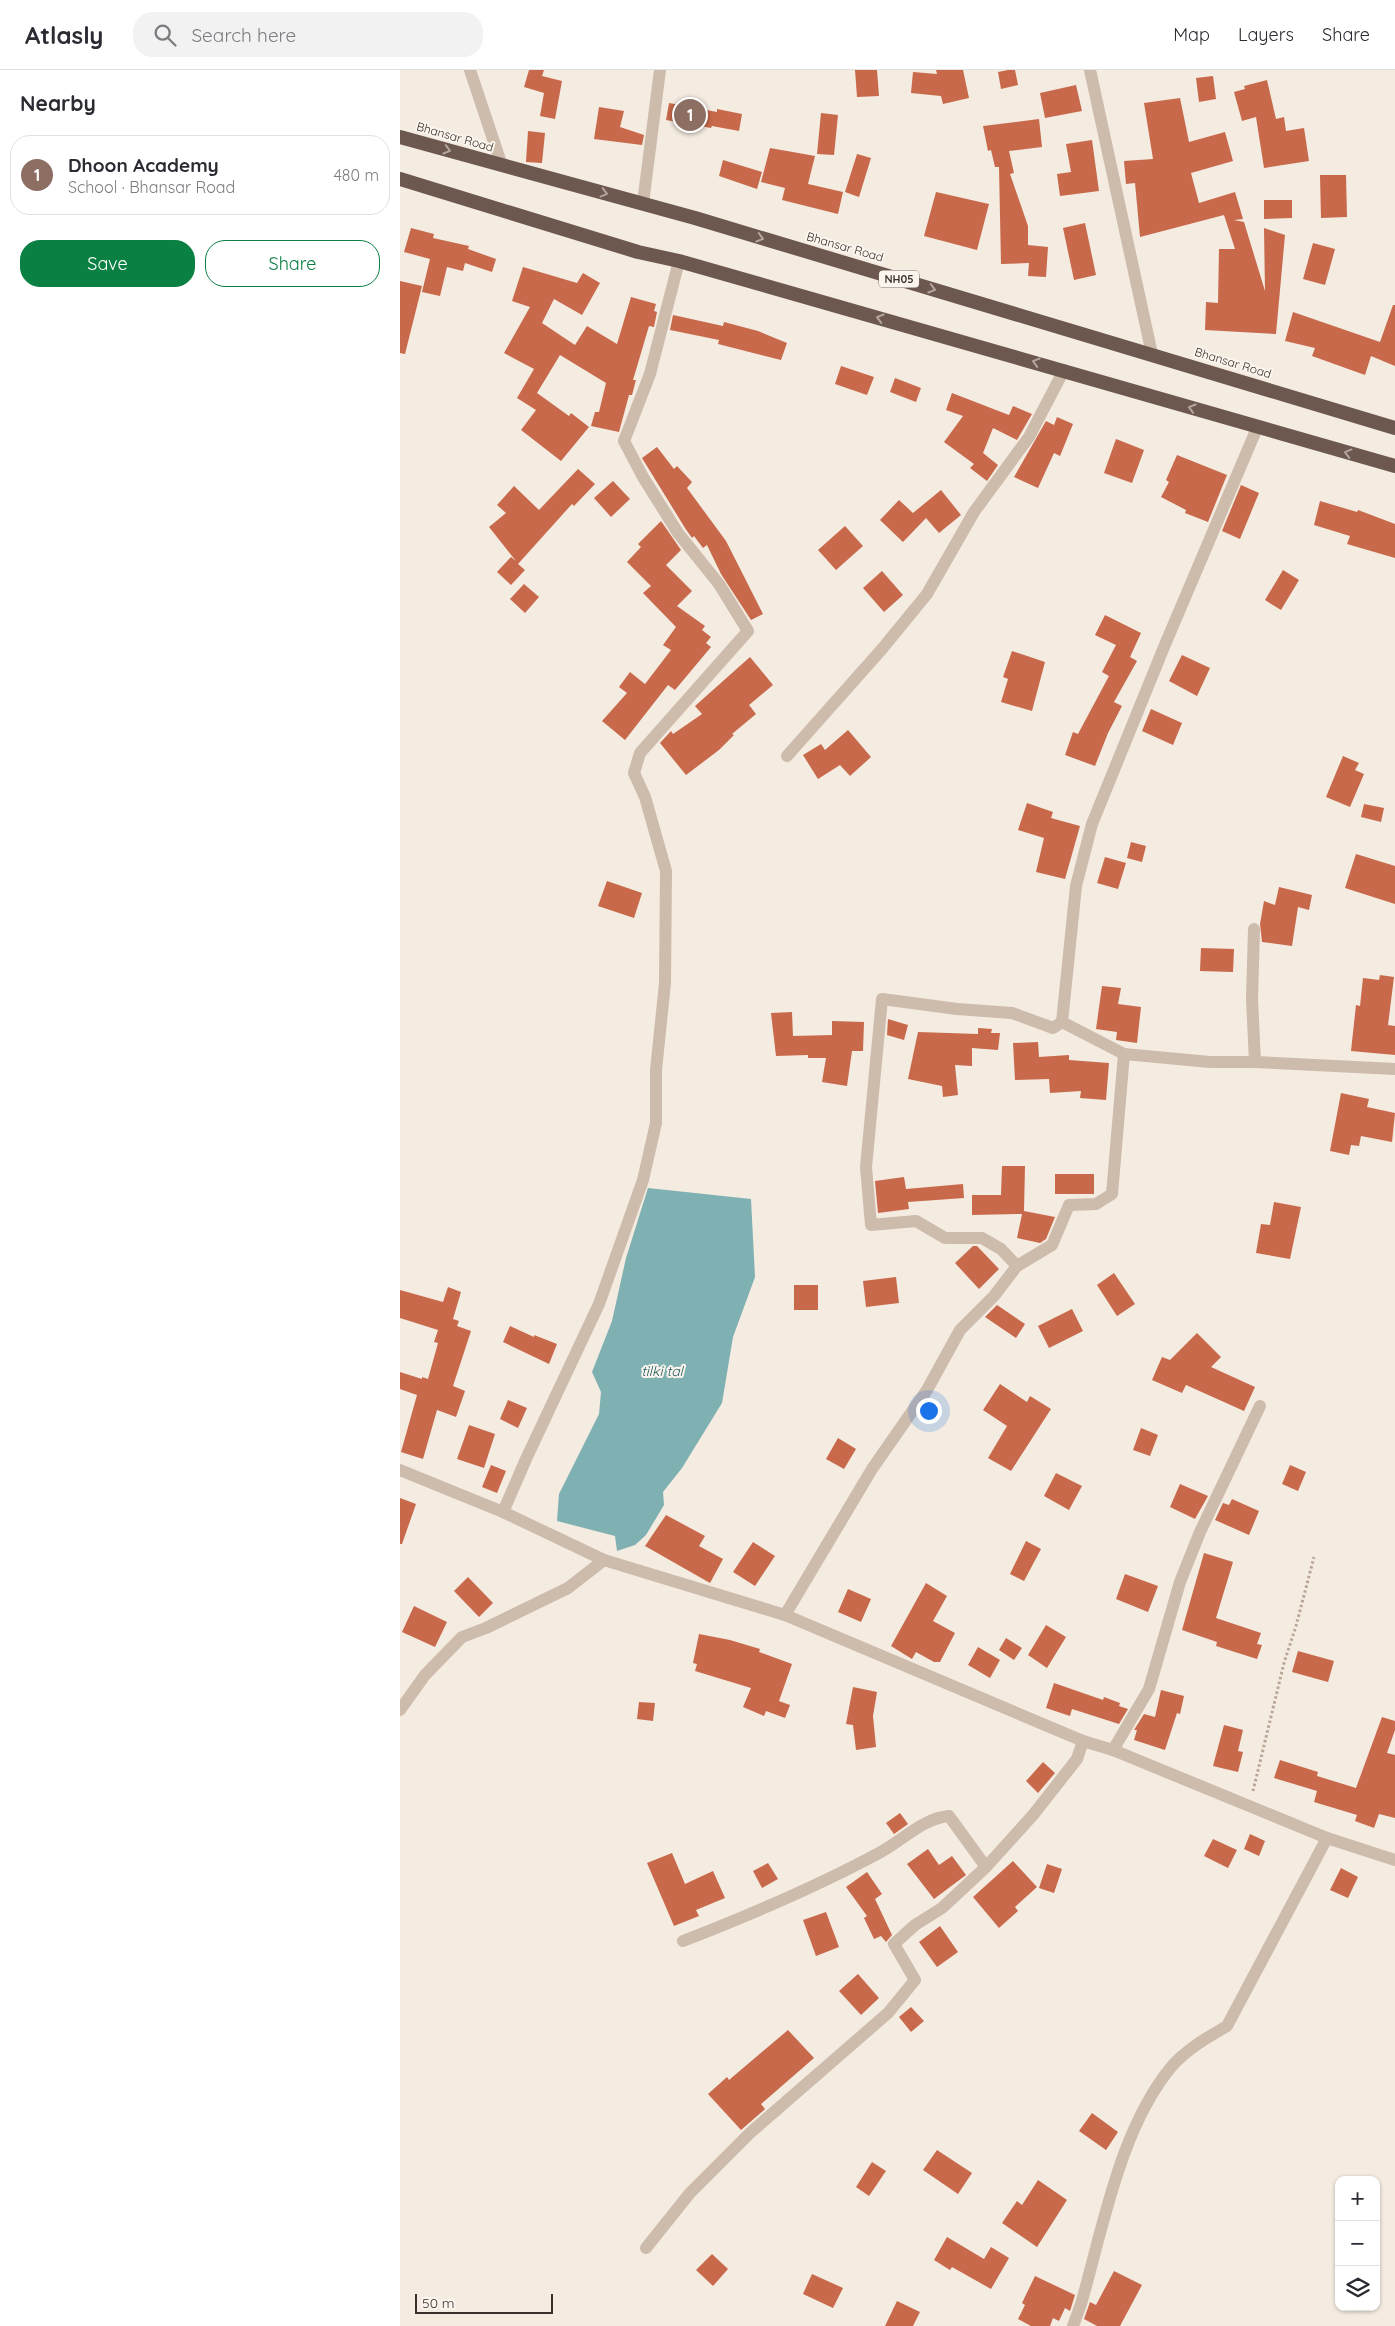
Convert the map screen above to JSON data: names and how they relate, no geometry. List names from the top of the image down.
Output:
{
  "streets": {
    "highway": ["Bhansar Road", "NH05"]
  },
  "water": ["tilki tal"],
  "scale_bar": "50 m",
  "page": {
    "header": "Atlasly",
    "search": "Search here",
    "nav": ["Map", "Layers", "Share"],
    "heading": "Nearby",
    "pins": "1",
    "list": [
      {
        "mark": "1",
        "name": "Dhoon Academy",
        "note": "School · Bhansar Road",
        "value": "480 m"
      }
    ],
    "buttons": ["Save", "Share"],
    "map_buttons": ["+", "−"],
    "scale": "50 m"
  }
}
